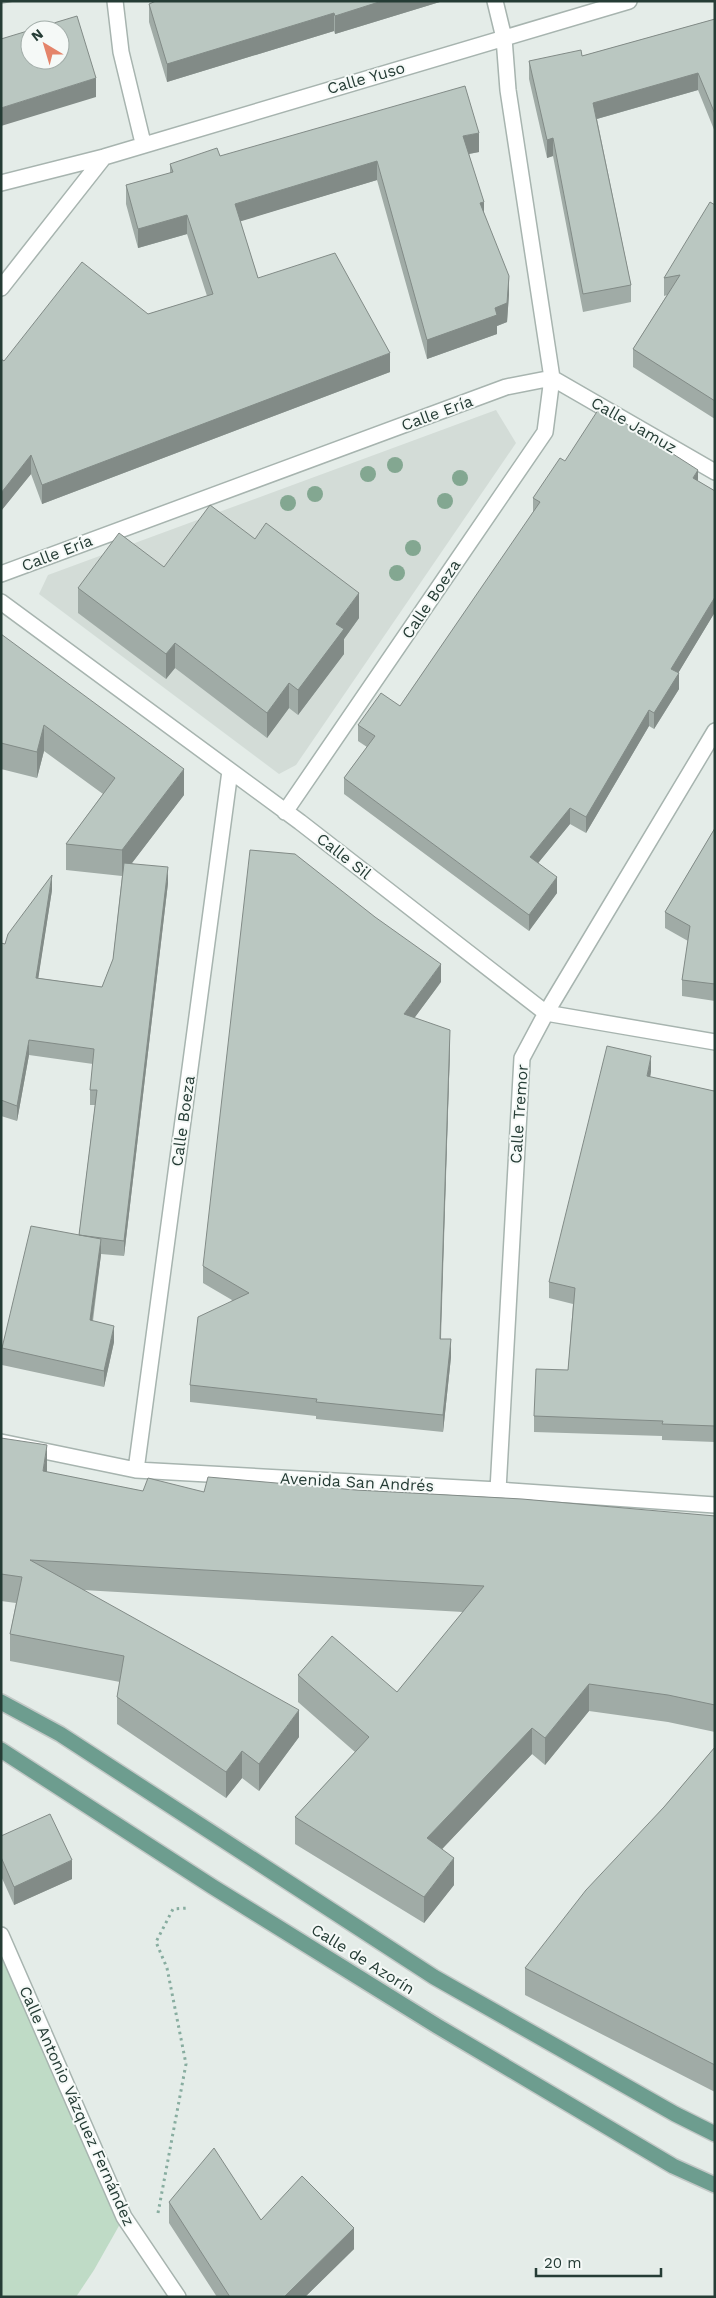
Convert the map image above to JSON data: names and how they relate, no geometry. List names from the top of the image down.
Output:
{
  "streets": {
    "main road": ["Calle de Azorín"],
    "street": [
      "Calle Yuso",
      "Calle Ería",
      "Calle Jamuz",
      "Calle Boeza",
      "Calle Sil",
      "Calle Tremor",
      "Avenida San Andrés",
      "Calle Antonio Vázquez Fernández"
    ]
  },
  "crossings": [
    ["Calle Ería", "Calle Jamuz"],
    ["Calle Ería", "Calle Boeza"],
    ["Calle Jamuz", "Calle Boeza"],
    ["Calle Boeza", "Calle Sil"],
    ["Calle Boeza", "Avenida San Andrés"],
    ["Calle Sil", "Calle Tremor"],
    ["Calle Tremor", "Avenida San Andrés"]
  ],
  "scale_bar": "20 m",
  "north": "top left"
}
